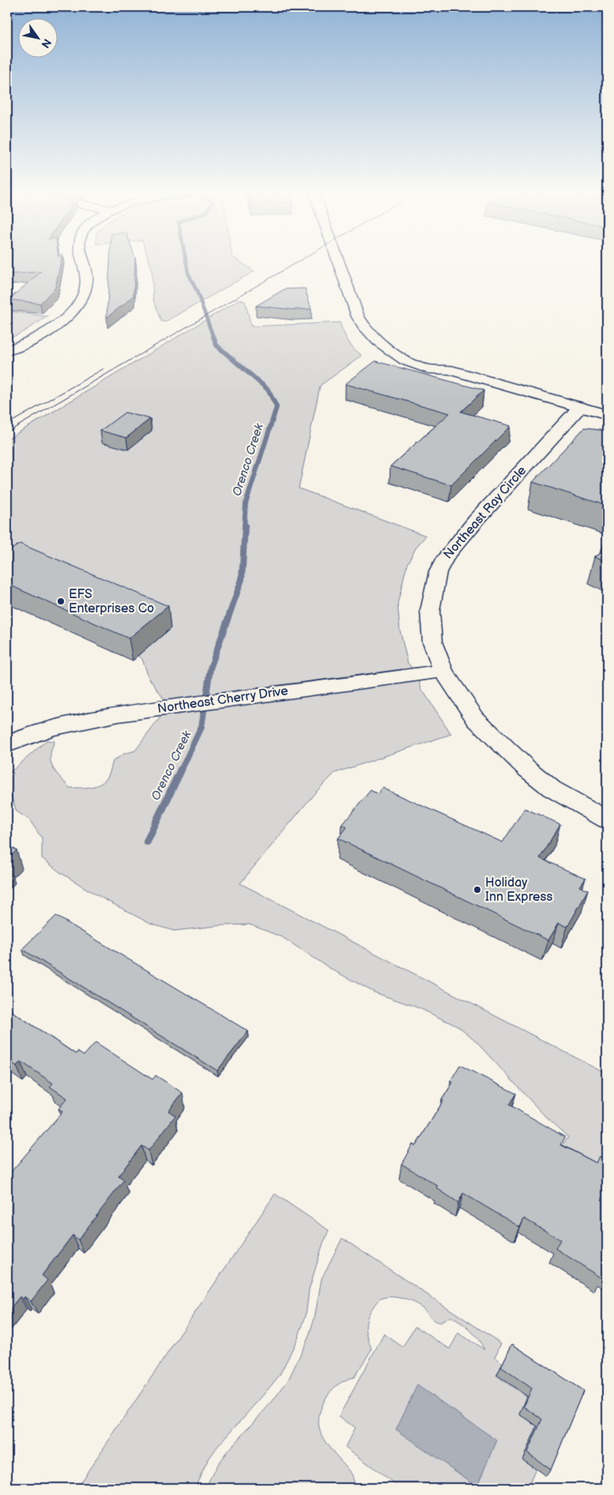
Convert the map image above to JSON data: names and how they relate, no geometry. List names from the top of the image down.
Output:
{
  "streets": {
    "street": ["Northeast Ray Circle", "Northeast Cherry Drive"]
  },
  "crossings": [
    ["Northeast Ray Circle", "Northeast Cherry Drive"]
  ],
  "water": ["Orenco Creek"],
  "places": ["EFS Enterprises Co", "Holiday Inn Express"],
  "north": "bottom right"
}
